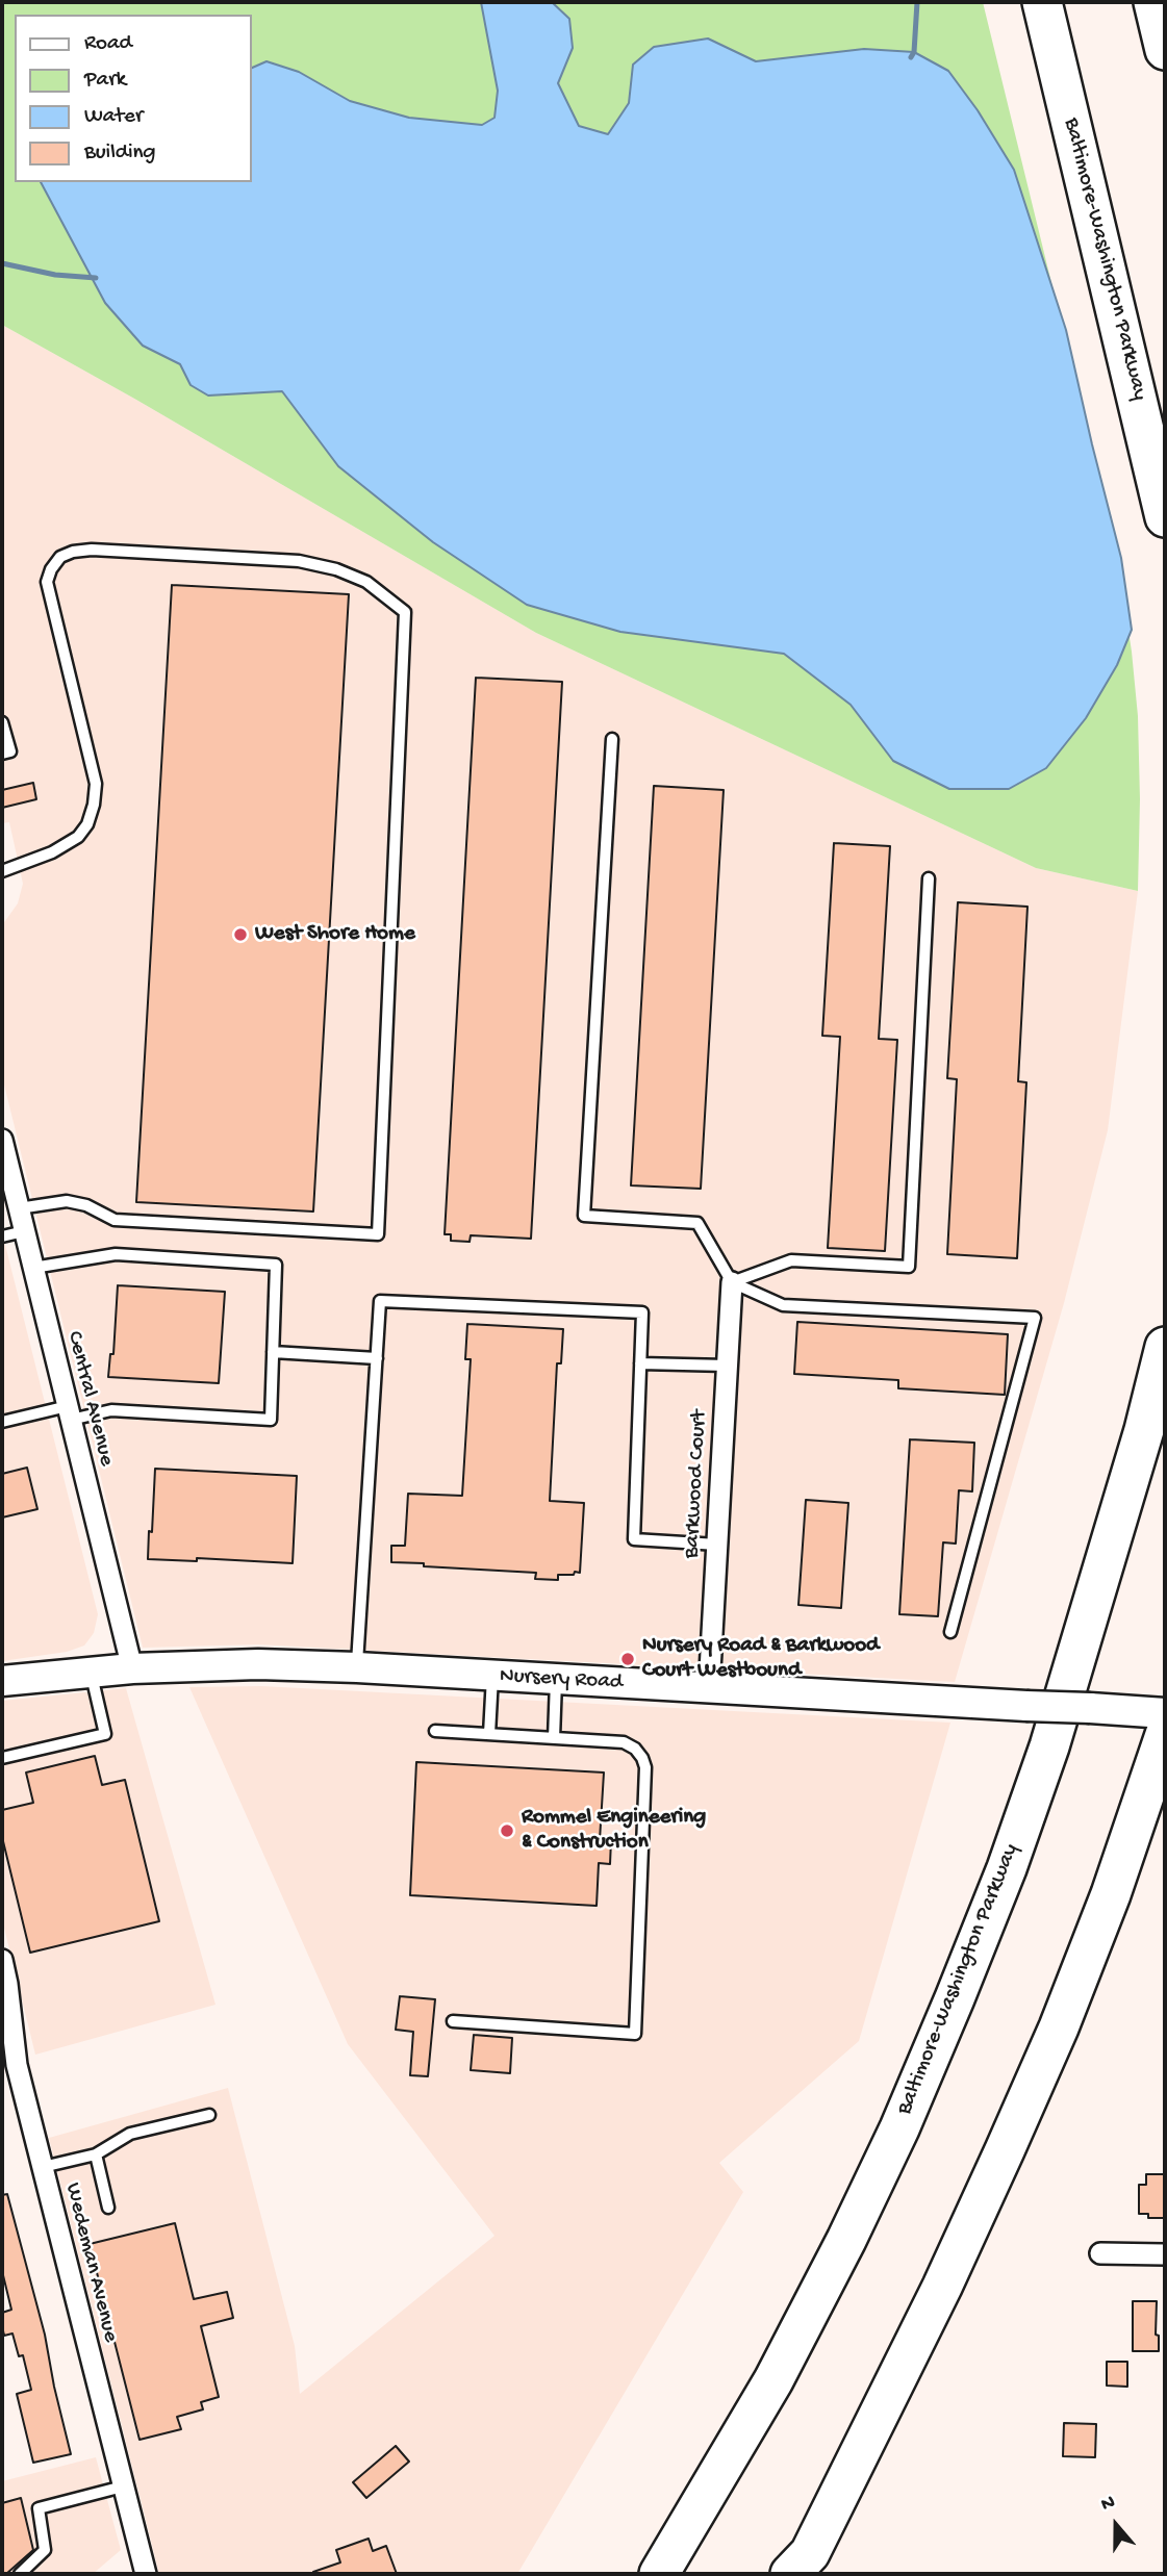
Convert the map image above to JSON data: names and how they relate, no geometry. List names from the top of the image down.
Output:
{
  "streets": {
    "highway": ["Baltimore-Washington Parkway"],
    "main road": ["Nursery Road"],
    "street": ["Central Avenue", "Barkwood Court", "Wedeman Avenue"]
  },
  "crossings": [
    ["Central Avenue", "Nursery Road"],
    ["Barkwood Court", "Nursery Road"]
  ],
  "places": ["West Shore Home", "Nursery Road & Barkwood Court Westbound", "Rommel Engineering & Construction"],
  "legend": [
    "Road",
    "Park",
    "Water",
    "Building"
  ],
  "north": "top"
}
